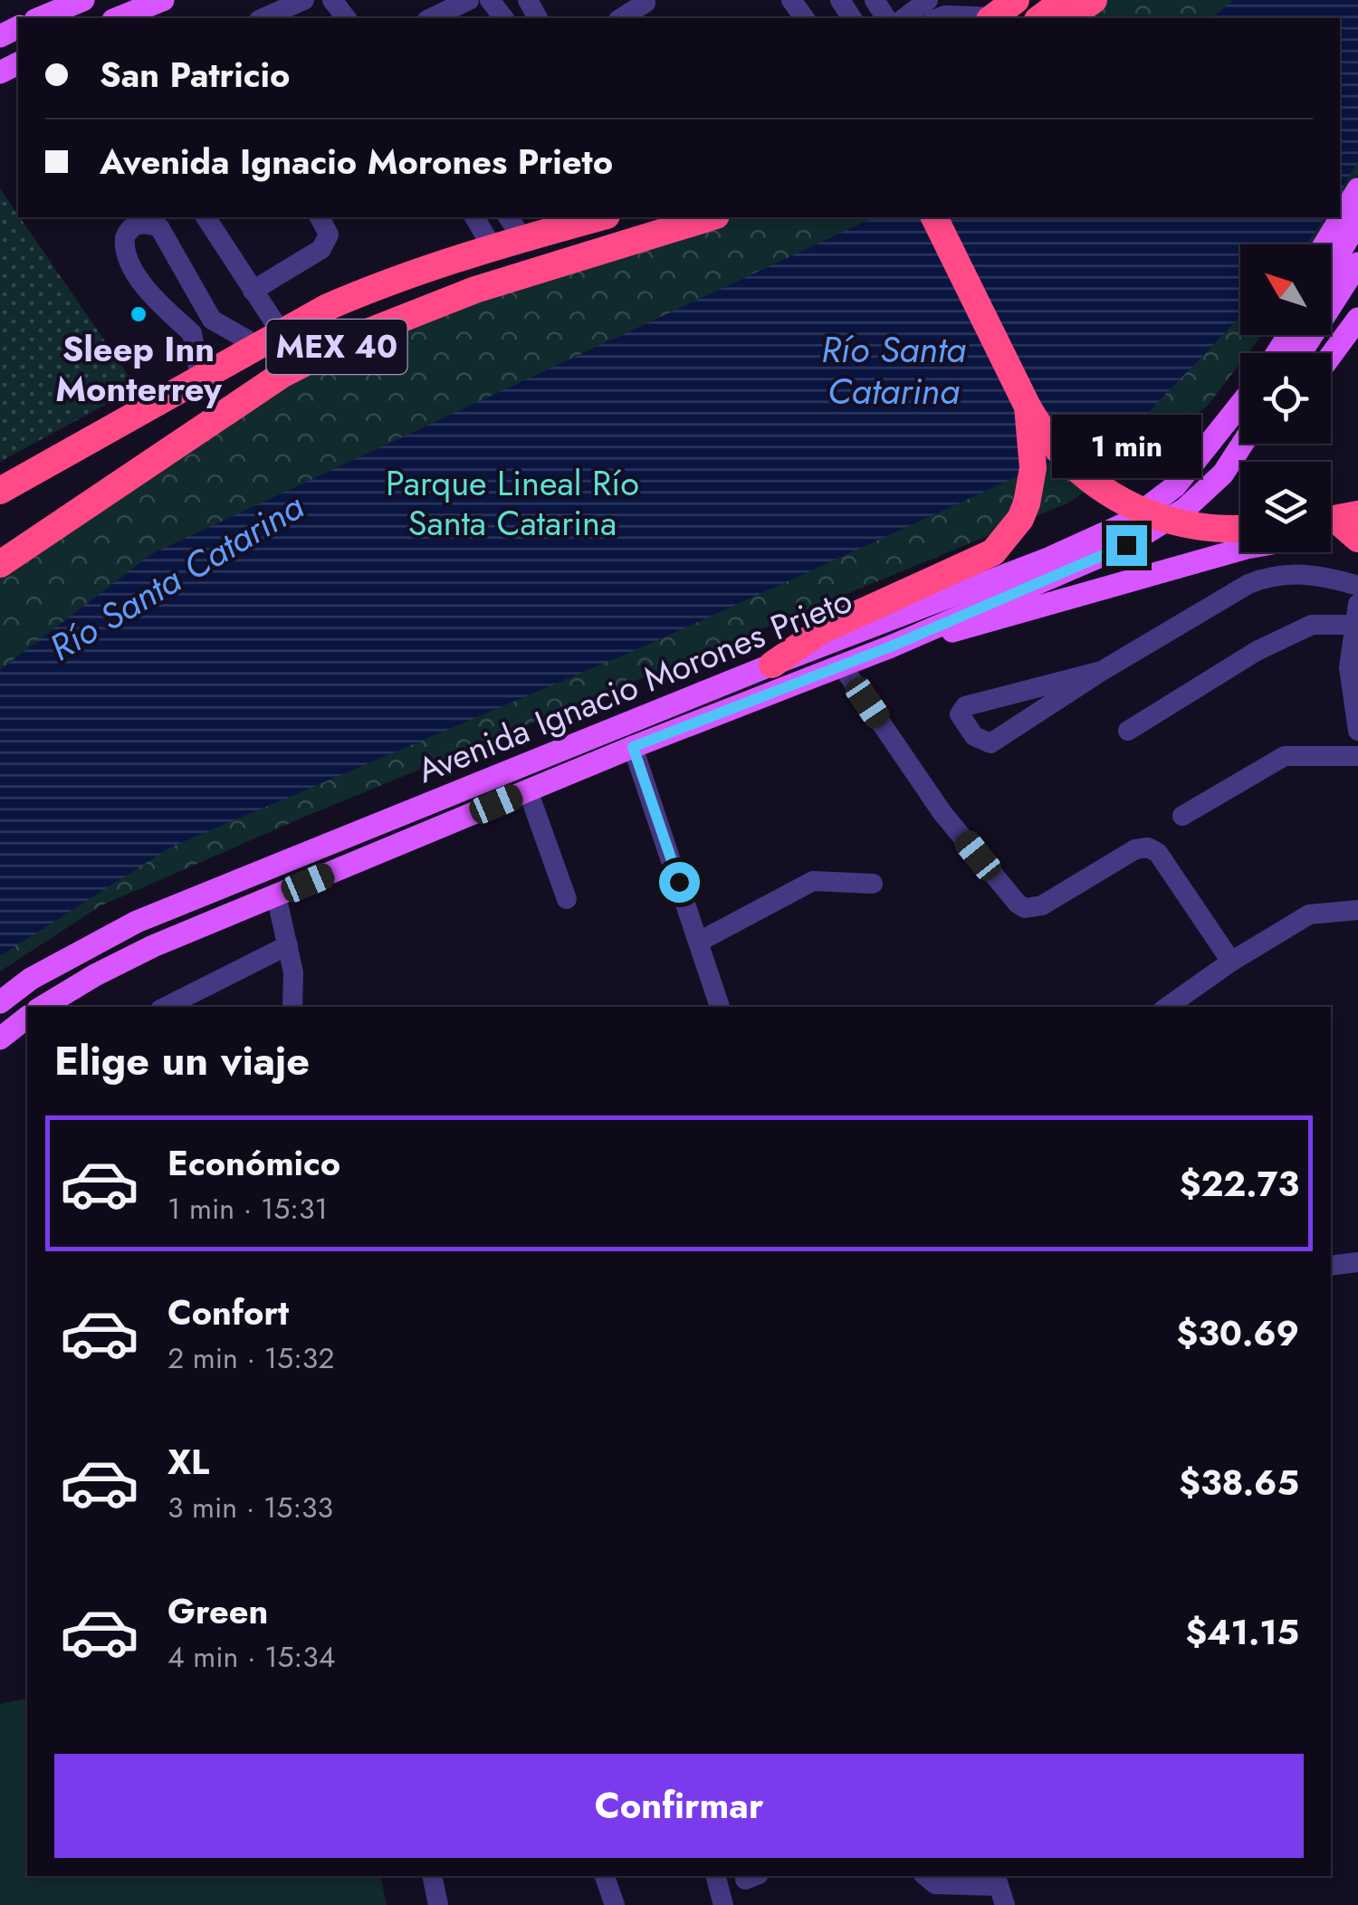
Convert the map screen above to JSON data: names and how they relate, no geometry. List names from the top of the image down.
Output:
{
  "streets": {
    "highway": ["MEX 40"],
    "main road": ["Avenida Ignacio Morones Prieto"]
  },
  "water": ["Río Santa Catarina"],
  "parks": ["Parque Lineal Río Santa Catarina"],
  "places": ["Sleep Inn Monterrey"],
  "north": "top left",
  "page": {
    "banner": ["San Patricio", "Avenida Ignacio Morones Prieto"],
    "bubble": "1 min",
    "heading": "Elige un viaje",
    "list": [
      {
        "name": "Económico",
        "note": "1 min · 15:31",
        "value": "$22.73"
      },
      {
        "name": "Confort",
        "note": "2 min · 15:32",
        "value": "$30.69"
      },
      {
        "name": "XL",
        "note": "3 min · 15:33",
        "value": "$38.65"
      },
      {
        "name": "Green",
        "note": "4 min · 15:34",
        "value": "$41.15"
      }
    ],
    "buttons": "Confirmar"
  }
}
